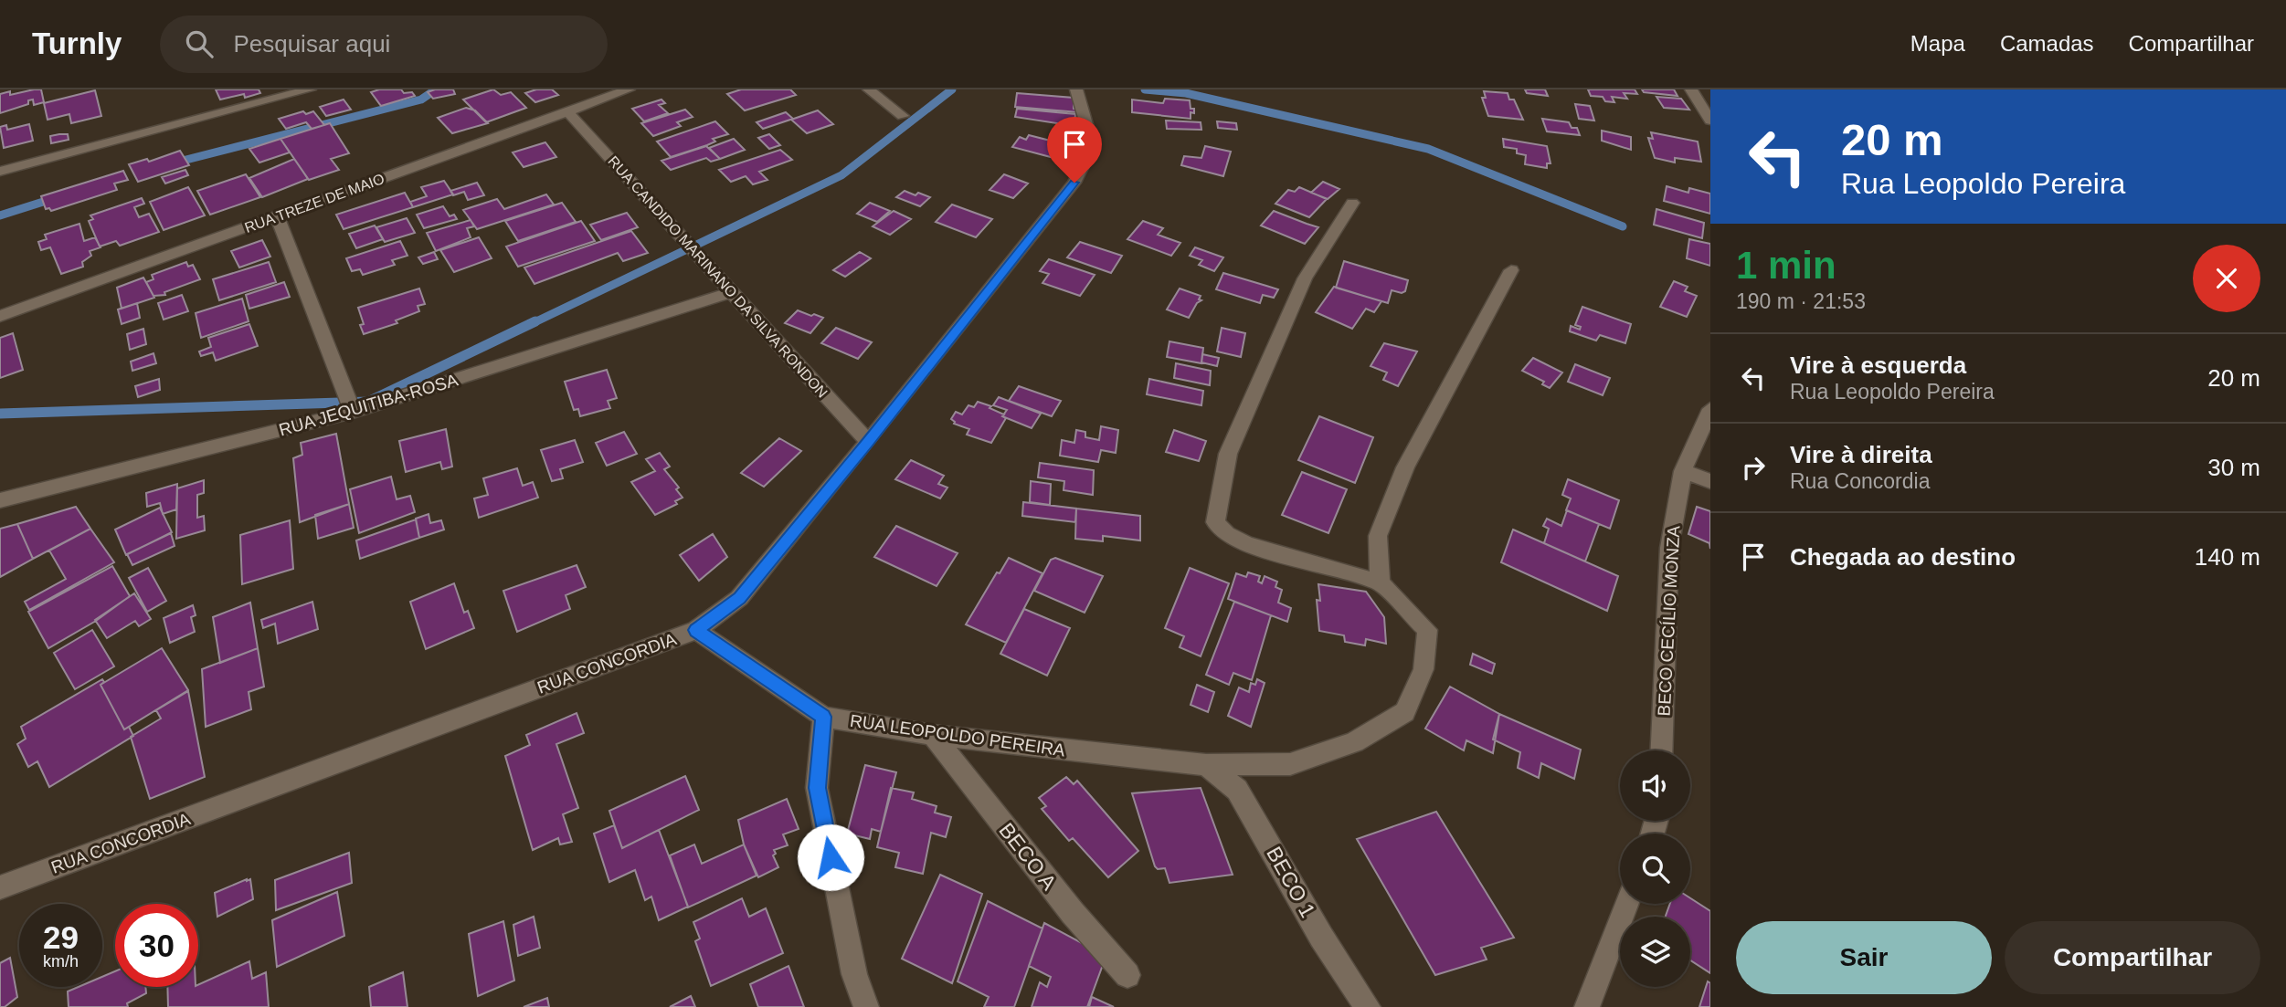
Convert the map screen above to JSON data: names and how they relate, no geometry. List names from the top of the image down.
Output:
{
  "streets": {
    "street": [
      "RUA TREZE DE MAIO",
      "RUA CANDIDO MARINANO DA SILVA RONDON",
      "RUA JEQUITIBA-ROSA",
      "BECO CECÍLIO MONZA",
      "RUA CONCORDIA",
      "RUA LEOPOLDO PEREIRA",
      "BECO A",
      "BECO 1"
    ]
  },
  "crossings": [
    ["RUA TREZE DE MAIO", "RUA CANDIDO MARINANO DA SILVA RONDON"],
    ["RUA CANDIDO MARINANO DA SILVA RONDON", "RUA JEQUITIBA-ROSA"],
    ["RUA CANDIDO MARINANO DA SILVA RONDON", "RUA CONCORDIA"],
    ["RUA CONCORDIA", "RUA LEOPOLDO PEREIRA"],
    ["RUA LEOPOLDO PEREIRA", "BECO A"],
    ["RUA LEOPOLDO PEREIRA", "BECO 1"]
  ],
  "page": {
    "header": "Turnly",
    "search": "Pesquisar aqui",
    "nav": ["Mapa", "Camadas", "Compartilhar"],
    "turn": ["20 m", "Rua Leopoldo Pereira"],
    "heading": ["1 min", "190 m · 21:53"],
    "list": [
      {
        "name": "Vire à esquerda",
        "note": "Rua Leopoldo Pereira",
        "value": "20 m"
      },
      {
        "name": "Vire à direita",
        "note": "Rua Concordia",
        "value": "30 m"
      },
      {
        "name": "Chegada ao destino",
        "value": "140 m"
      }
    ],
    "speed": "29 km/h",
    "limit": "30",
    "buttons": ["Sair", "Compartilhar"]
  }
}
